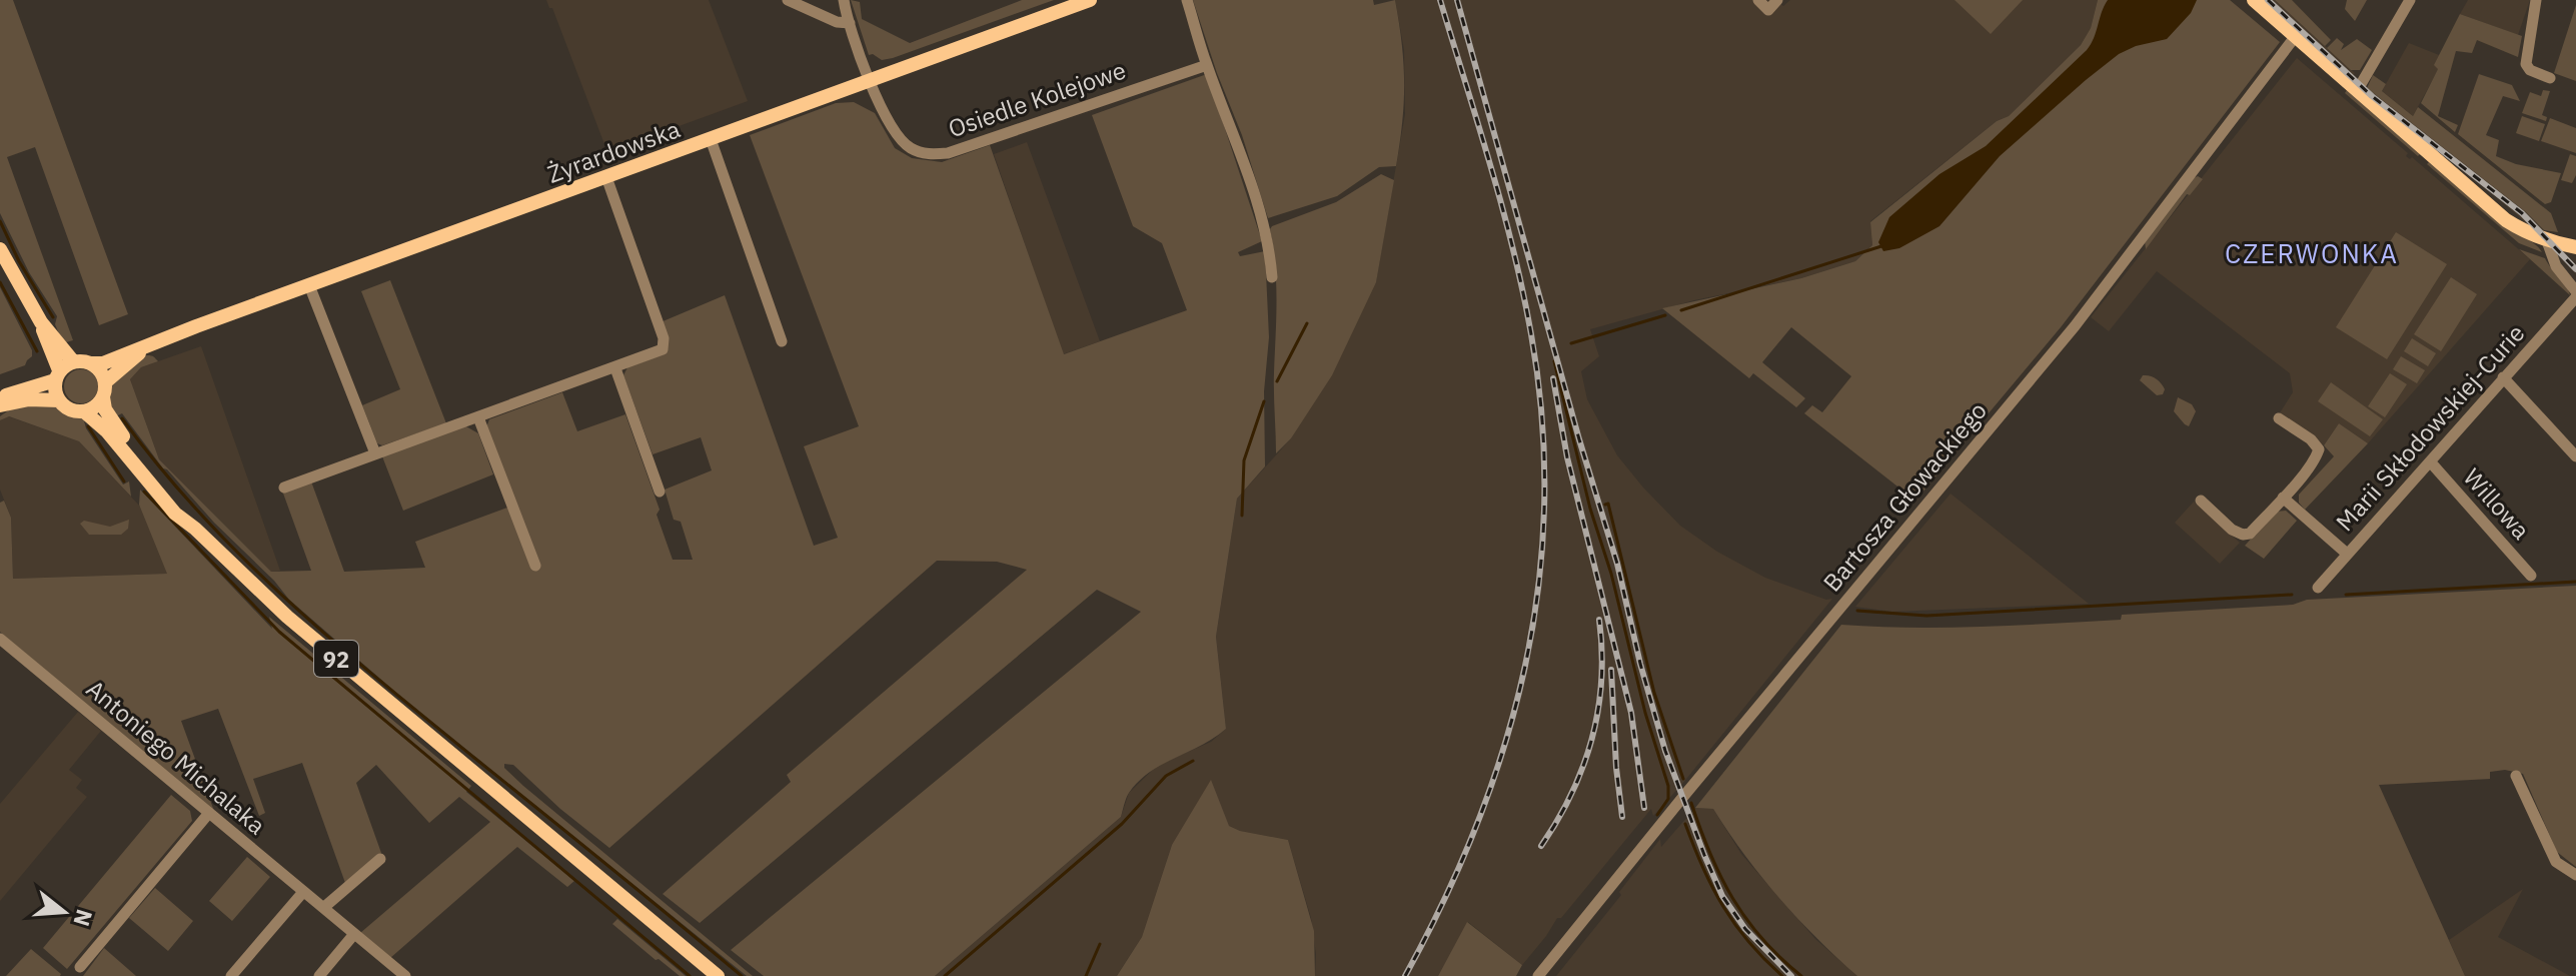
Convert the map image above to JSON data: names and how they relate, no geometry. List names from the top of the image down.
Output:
{
  "streets": {
    "main road": ["Żyrardowska", "92"],
    "street": [
      "Osiedle Kolejowe",
      "Marii Skłodowskiej-Curie",
      "Bartosza Głowackiego",
      "Willowa",
      "Antoniego Michalaka"
    ]
  },
  "crossings": [
    ["Osiedle Kolejowe", "Żyrardowska"],
    ["Żyrardowska", "92"],
    ["Marii Skłodowskiej-Curie", "Willowa"]
  ],
  "districts": ["CZERWONKA"],
  "north": "right"
}
